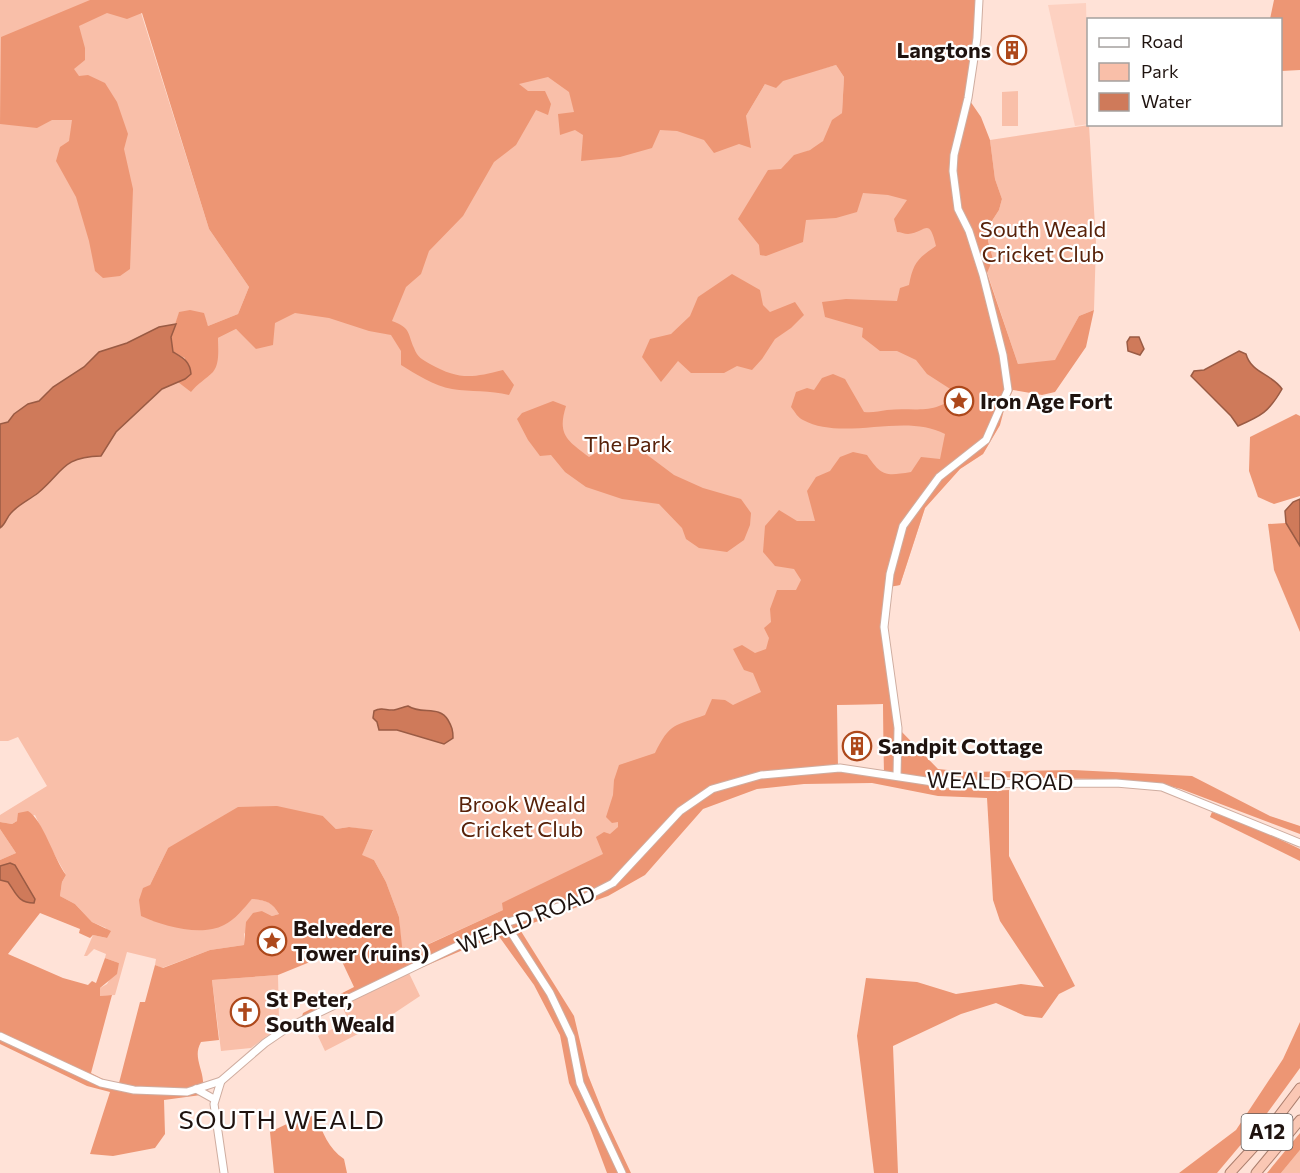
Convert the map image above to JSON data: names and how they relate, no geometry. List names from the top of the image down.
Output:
{
  "streets": {
    "highway": ["A12"],
    "street": ["WEALD ROAD"]
  },
  "districts": ["SOUTH WEALD"],
  "parks": ["South Weald Cricket Club", "The Park", "Brook Weald Cricket Club"],
  "places": {
    "building": ["Langtons", "Sandpit Cottage"],
    "place": ["Iron Age Fort", "Belvedere Tower (ruins)"],
    "church": ["St Peter, South Weald"]
  },
  "legend": ["Road", "Park", "Water"]
}
